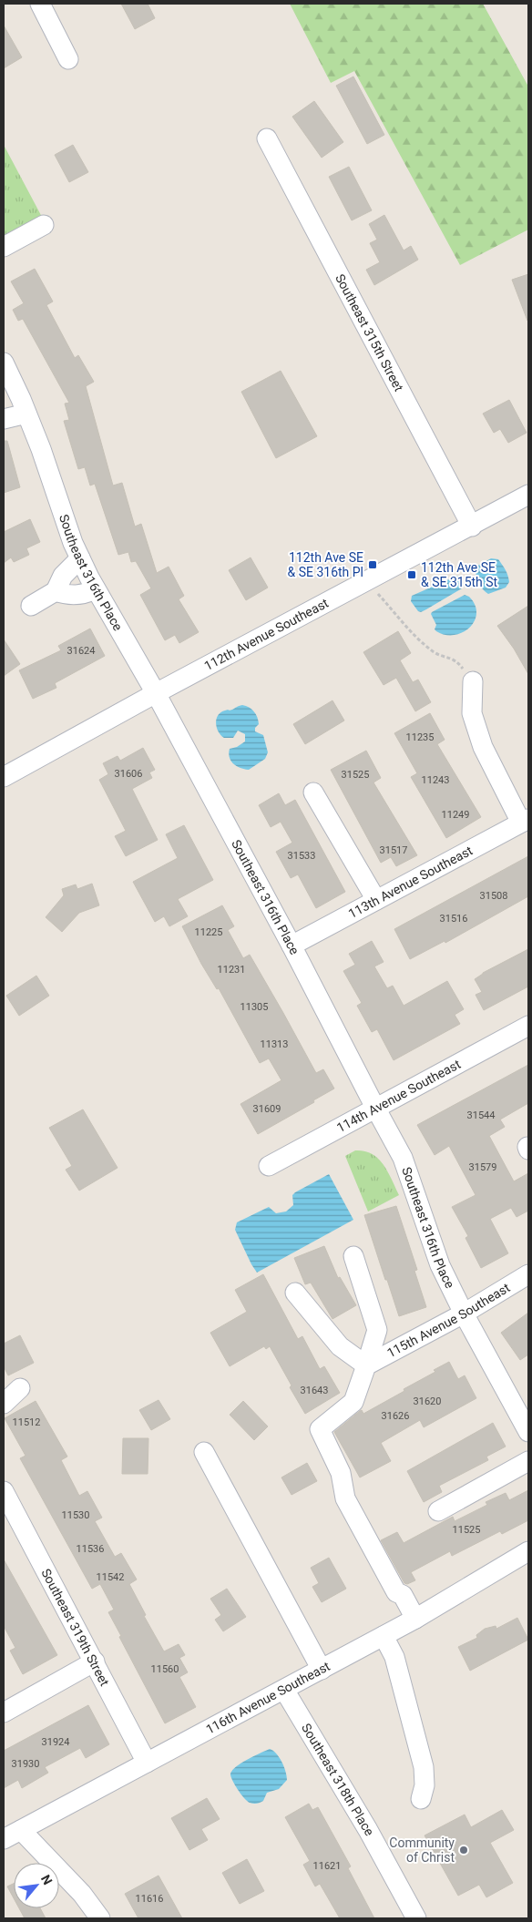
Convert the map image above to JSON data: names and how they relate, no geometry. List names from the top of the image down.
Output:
{
  "streets": {
    "street": [
      "Southeast 315th Street",
      "Southeast 316th Place",
      "112th Avenue Southeast",
      "113th Avenue Southeast",
      "114th Avenue Southeast",
      "115th Avenue Southeast",
      "Southeast 319th Street",
      "116th Avenue Southeast",
      "Southeast 318th Place"
    ]
  },
  "crossings": [
    ["Southeast 315th Street", "112th Avenue Southeast"],
    ["Southeast 316th Place", "112th Avenue Southeast"],
    ["Southeast 316th Place", "113th Avenue Southeast"],
    ["Southeast 316th Place", "114th Avenue Southeast"],
    ["Southeast 316th Place", "115th Avenue Southeast"],
    ["Southeast 319th Street", "116th Avenue Southeast"],
    ["116th Avenue Southeast", "Southeast 318th Place"]
  ],
  "places": {
    "transit": ["112th Ave SE & SE 316th Pl", "112th Ave SE & SE 315th St"],
    "other": ["Community of Christ"]
  },
  "house_numbers": [
    "31624",
    "11235",
    "31606",
    "31525",
    "11243",
    "11249",
    "31517",
    "31533",
    "31508",
    "31516",
    "11225",
    "11231",
    "11305",
    "11313",
    "31609",
    "31544",
    "31579",
    "31643",
    "31620",
    "31626",
    "11512",
    "11530",
    "11525",
    "11536",
    "11542",
    "11560",
    "31924",
    "31930",
    "11621",
    "11616"
  ],
  "north": "top right"
}
